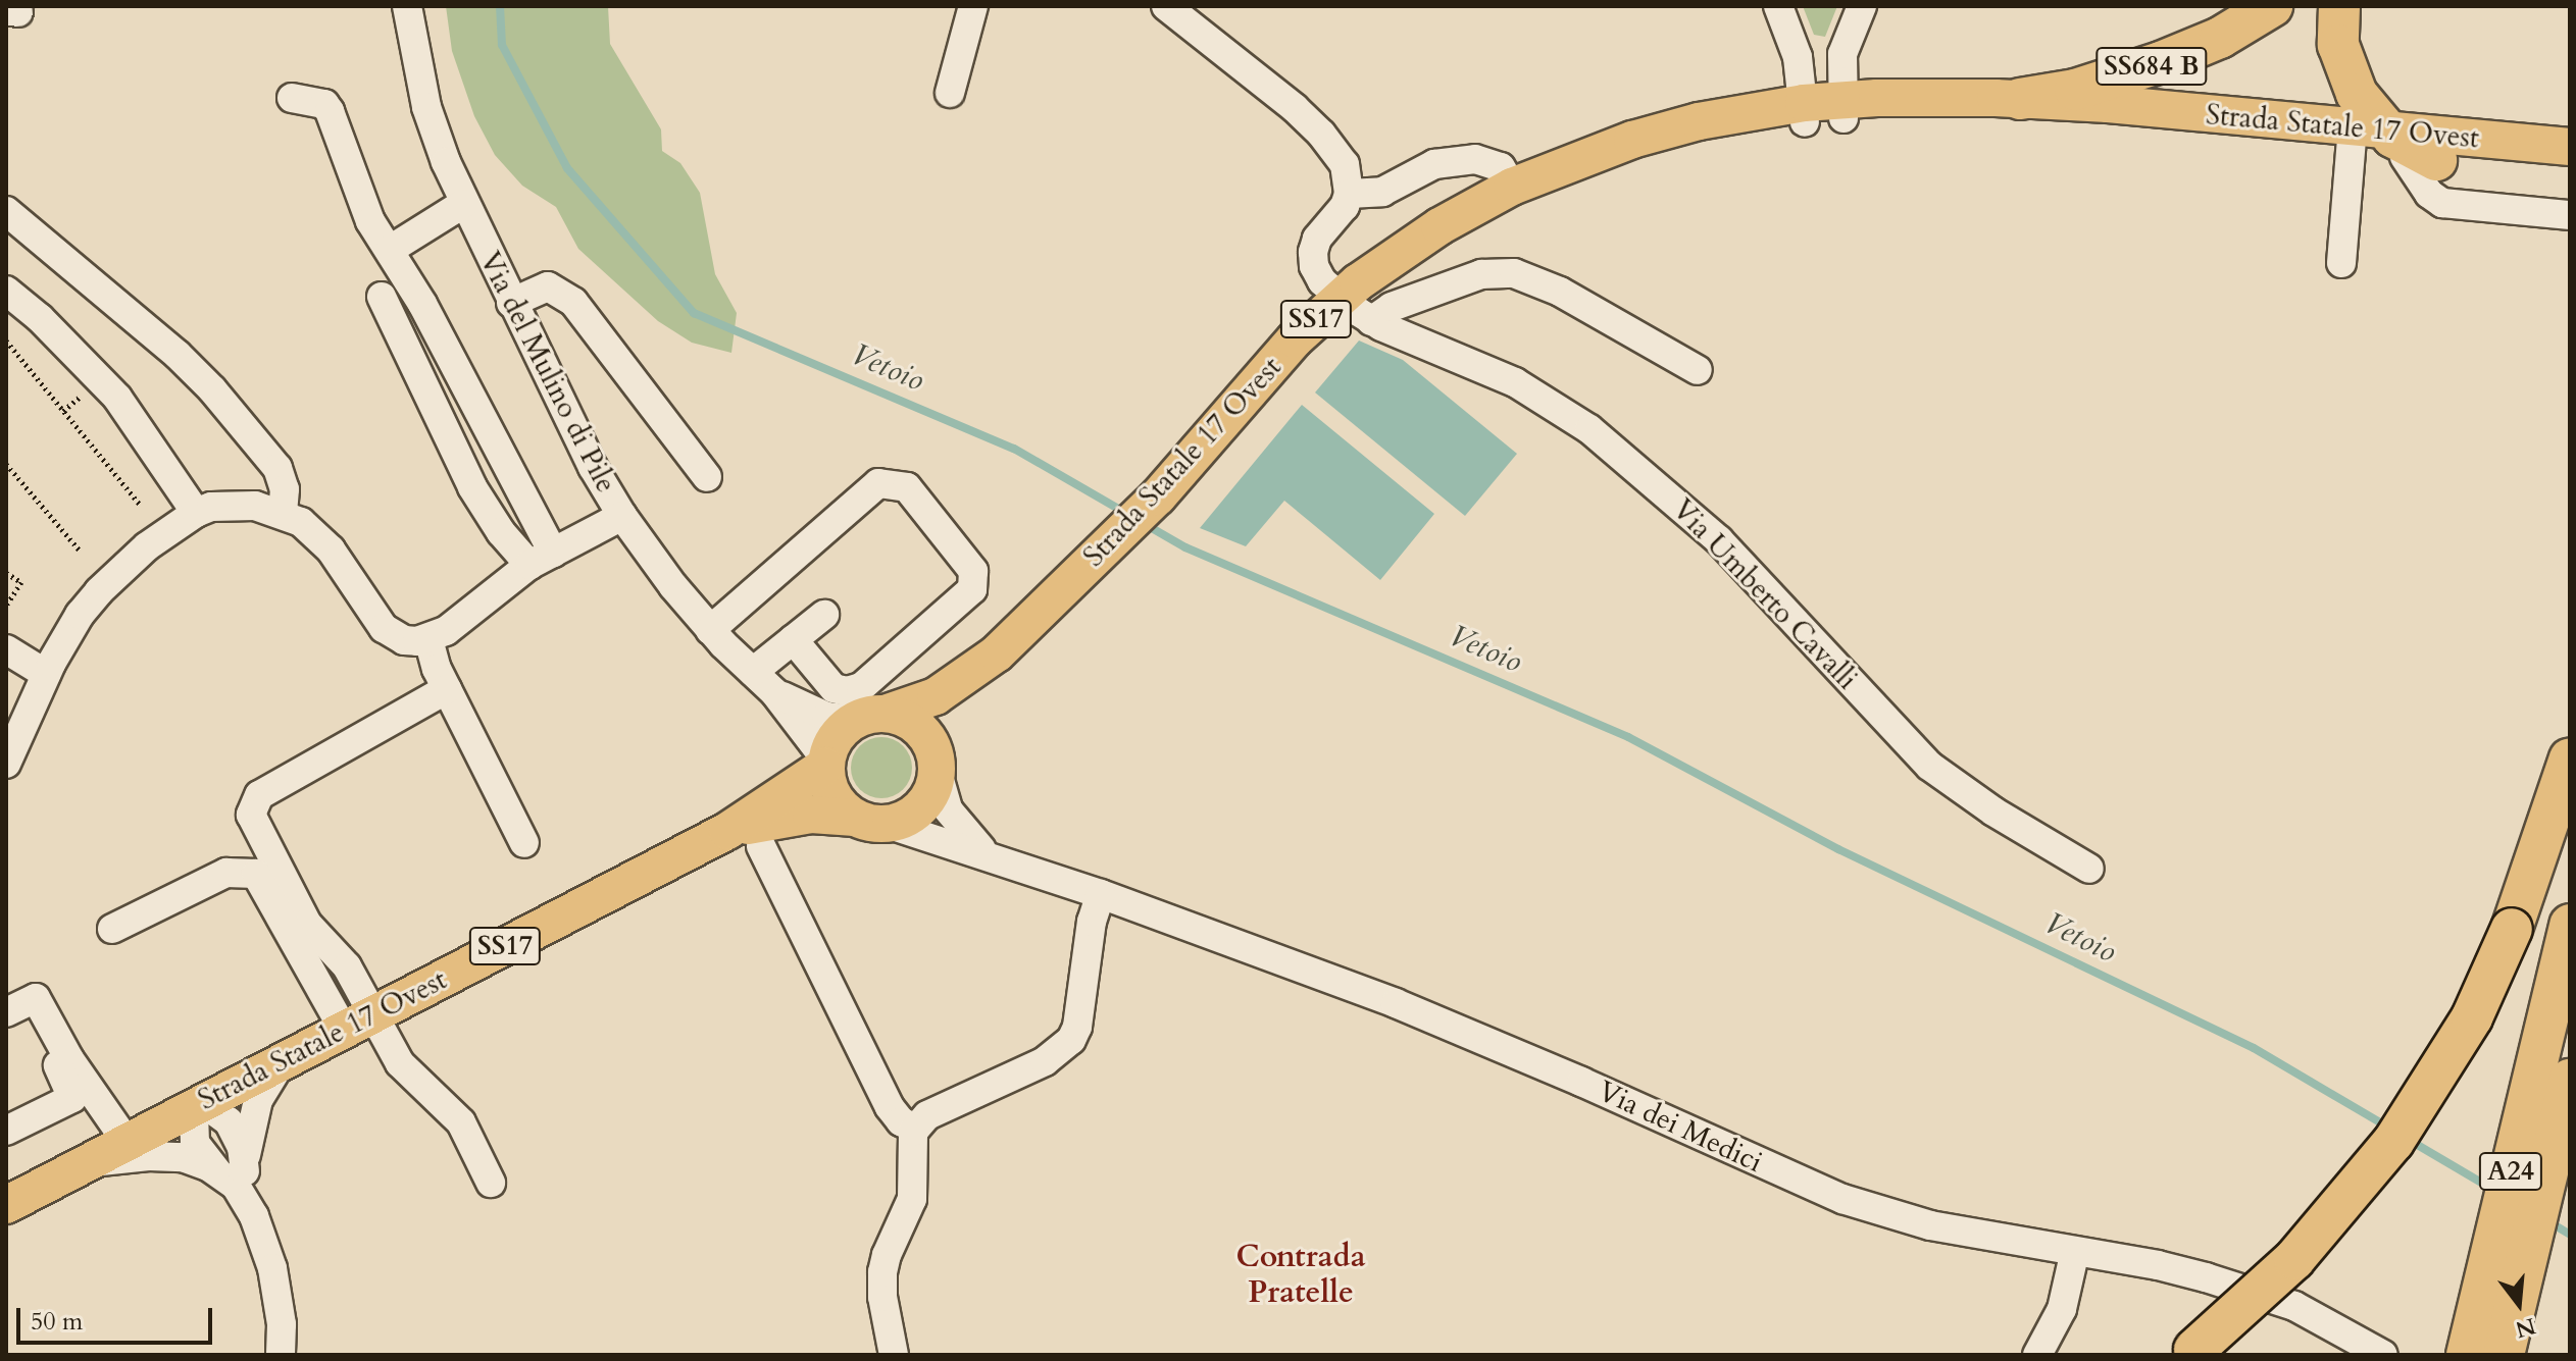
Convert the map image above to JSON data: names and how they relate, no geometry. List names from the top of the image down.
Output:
{
  "streets": {
    "highway": ["SS684 B", "A24"],
    "main road": ["Strada Statale 17 Ovest", "SS17"],
    "street": ["Via del Mulino di Pile", "Via Umberto Cavalli", "Via dei Medici"]
  },
  "crossings": [
    ["SS684 B", "Strada Statale 17 Ovest"],
    ["Strada Statale 17 Ovest", "SS17"],
    ["Strada Statale 17 Ovest", "Via del Mulino di Pile"],
    ["Strada Statale 17 Ovest", "Via Umberto Cavalli"],
    ["Strada Statale 17 Ovest", "Via dei Medici"],
    ["SS17", "Via del Mulino di Pile"],
    ["SS17", "Via dei Medici"],
    ["Via del Mulino di Pile", "Via dei Medici"]
  ],
  "districts": ["Contrada Pratelle"],
  "water": ["Vetoio"],
  "scale_bar": "50 m",
  "north": "bottom"
}
